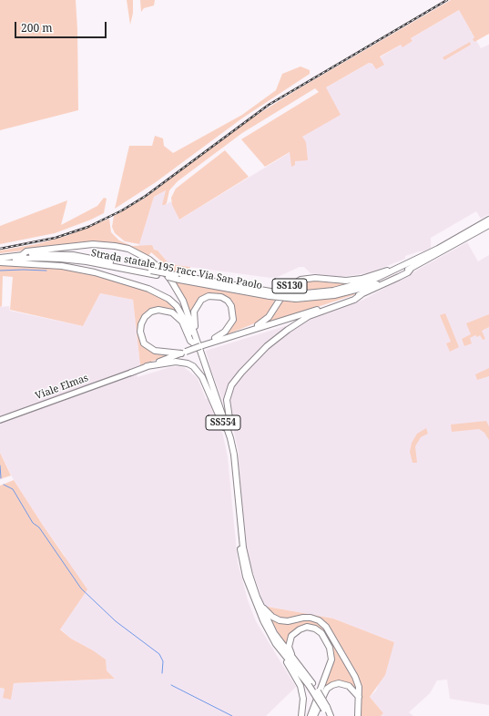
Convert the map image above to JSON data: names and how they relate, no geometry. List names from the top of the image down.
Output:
{
  "streets": {
    "highway": ["Strada statale 195 racc Via San Paolo", "SS130", "SS554"],
    "main road": ["Viale Elmas"]
  },
  "crossings": [
    ["Strada statale 195 racc Via San Paolo", "SS130"]
  ],
  "scale_bar": "200 m"
}
